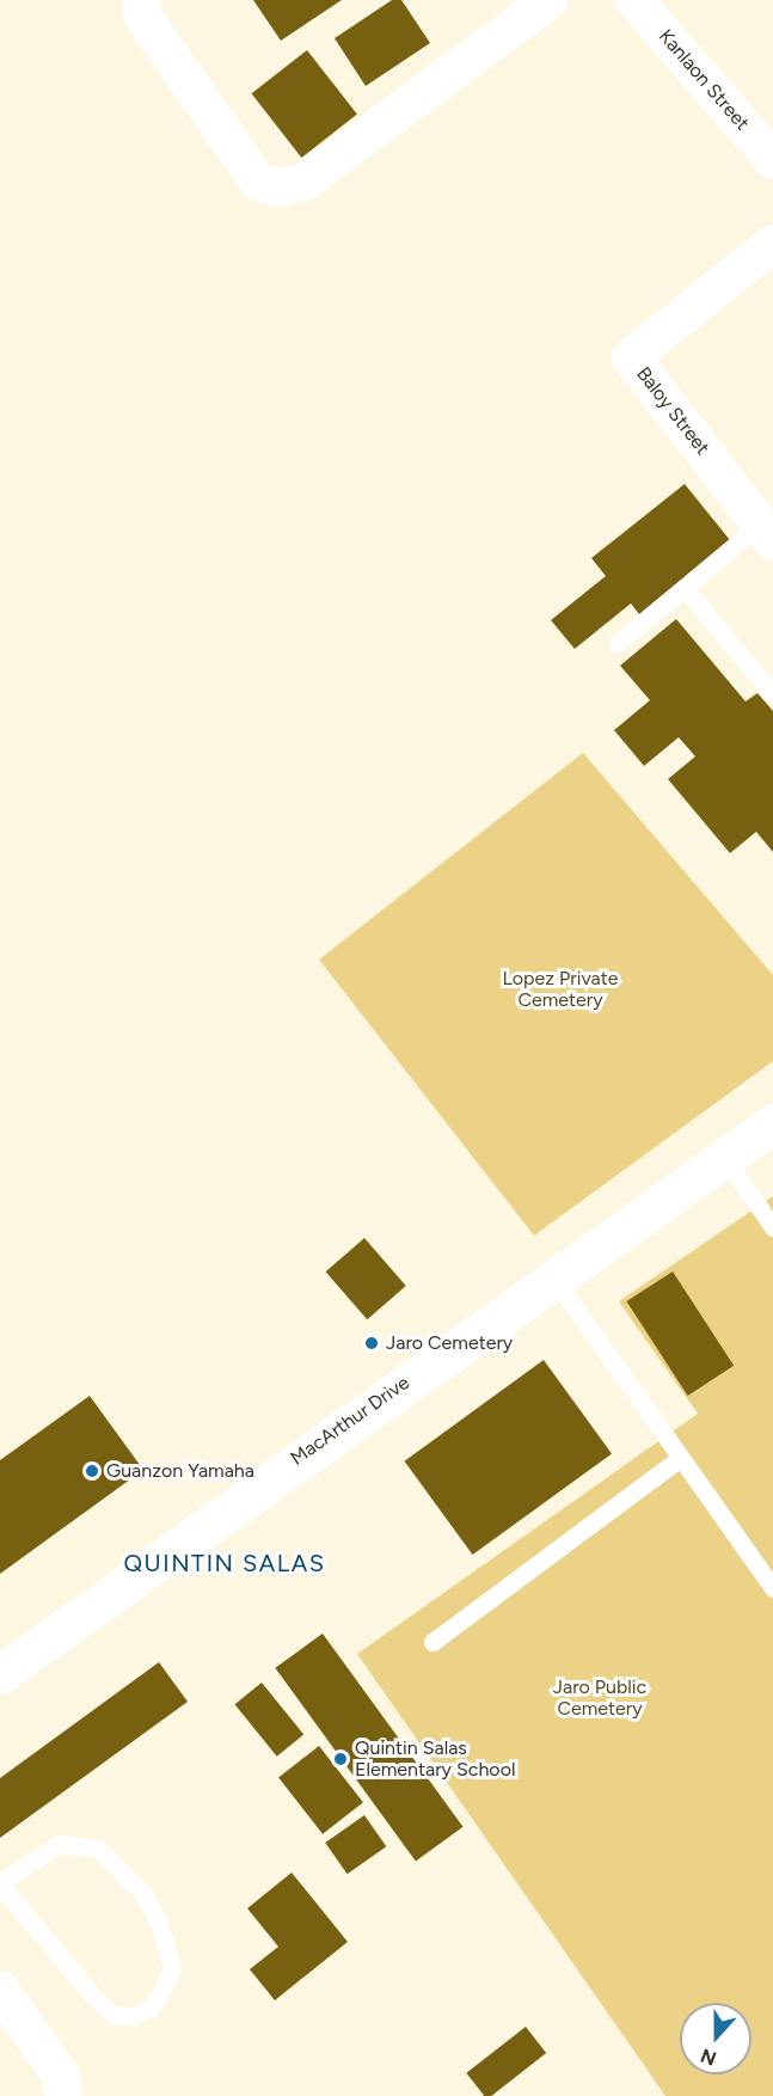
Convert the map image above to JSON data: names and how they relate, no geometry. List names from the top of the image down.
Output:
{
  "streets": {
    "main road": ["MacArthur Drive"],
    "street": ["Kanlaon Street", "Baloy Street"]
  },
  "districts": ["QUINTIN SALAS"],
  "parks": ["Lopez Private Cemetery", "Jaro Public Cemetery"],
  "places": ["Jaro Cemetery", "Guanzon Yamaha", "Quintin Salas Elementary School"],
  "north": "bottom"
}
